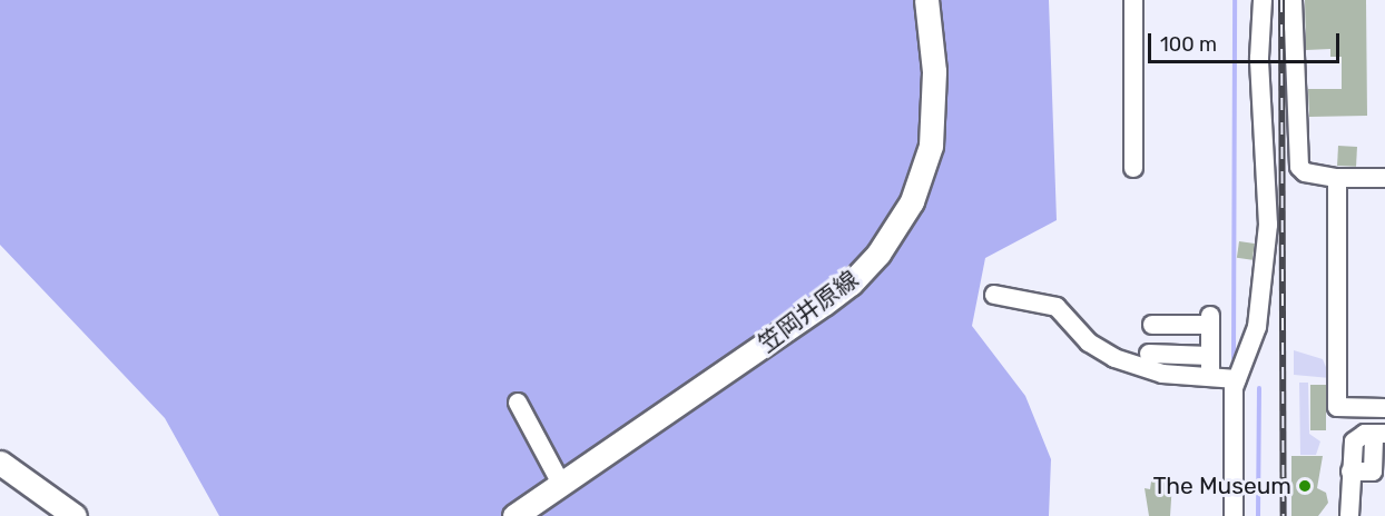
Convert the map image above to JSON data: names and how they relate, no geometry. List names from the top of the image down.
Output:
{
  "streets": {
    "main road": ["笠岡井原線"]
  },
  "places": ["The Museum"],
  "scale_bar": "100 m"
}
